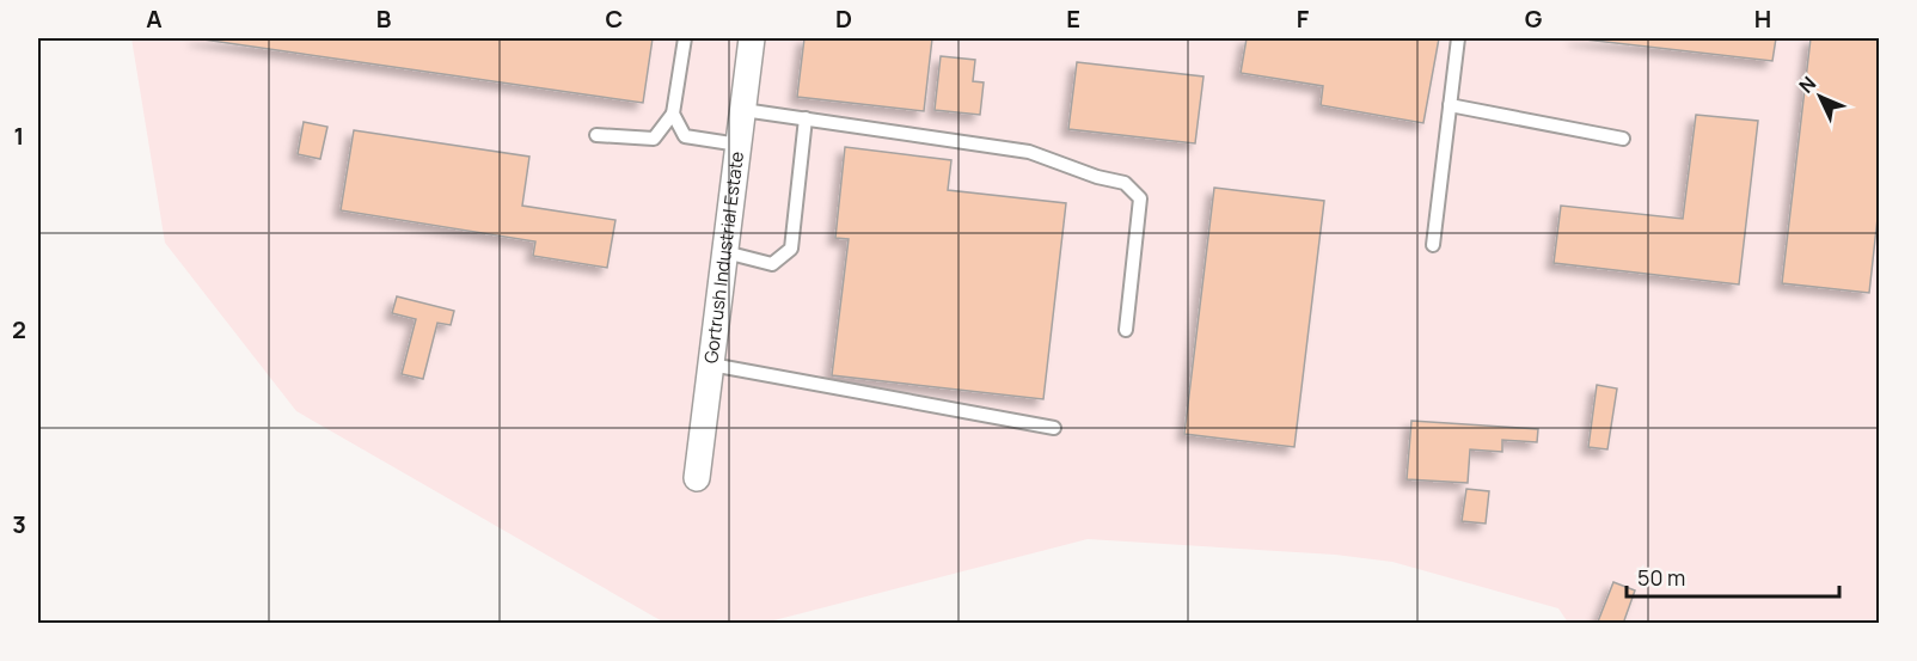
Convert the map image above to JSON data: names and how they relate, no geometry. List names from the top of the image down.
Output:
{
  "streets": {
    "street": ["Gortrush Industrial Estate"]
  },
  "scale_bar": "50 m",
  "north": "top left",
  "grid": {
    "columns": [
      "A",
      "B",
      "C",
      "D",
      "E",
      "F",
      "G",
      "H"
    ],
    "rows": ["1", "2", "3"]
  }
}
